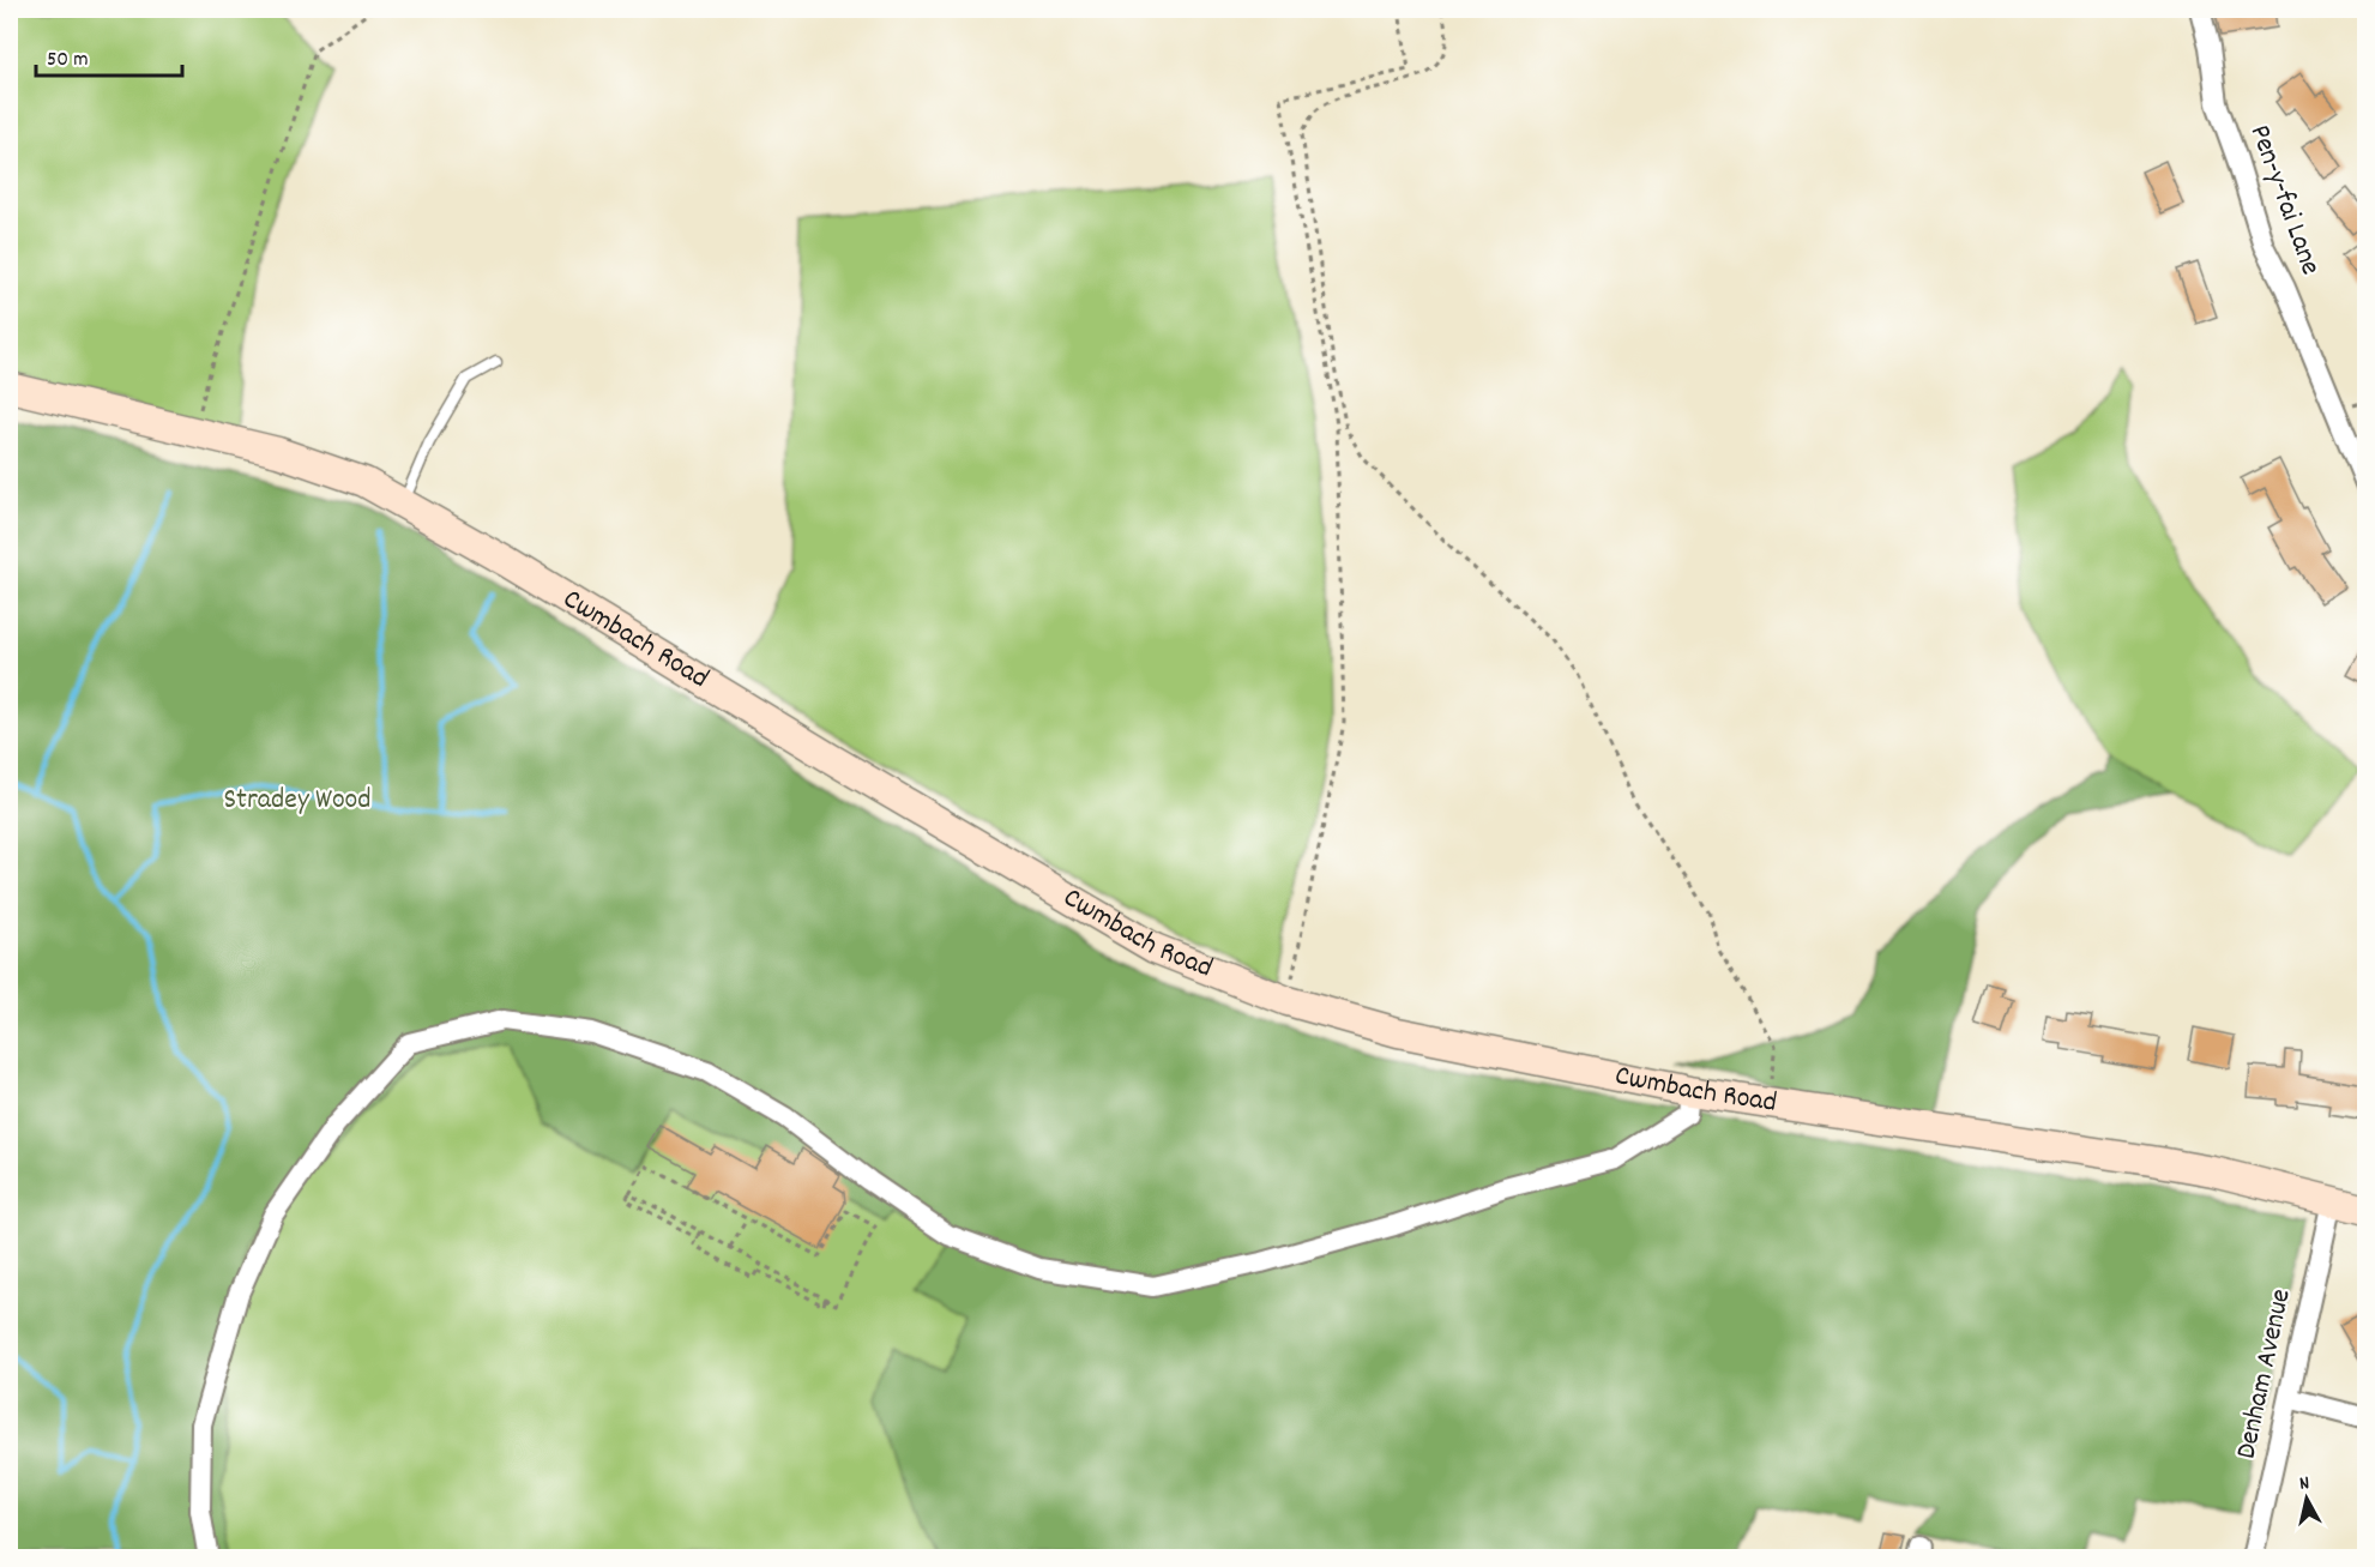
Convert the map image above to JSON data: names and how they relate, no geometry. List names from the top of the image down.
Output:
{
  "streets": {
    "main road": ["Cwmbach Road"],
    "street": ["Pen-y-fai Lane", "Denham Avenue"]
  },
  "crossings": [
    ["Cwmbach Road", "Denham Avenue"]
  ],
  "parks": ["Stradey Wood"],
  "scale_bar": "50 m",
  "north": "top"
}
